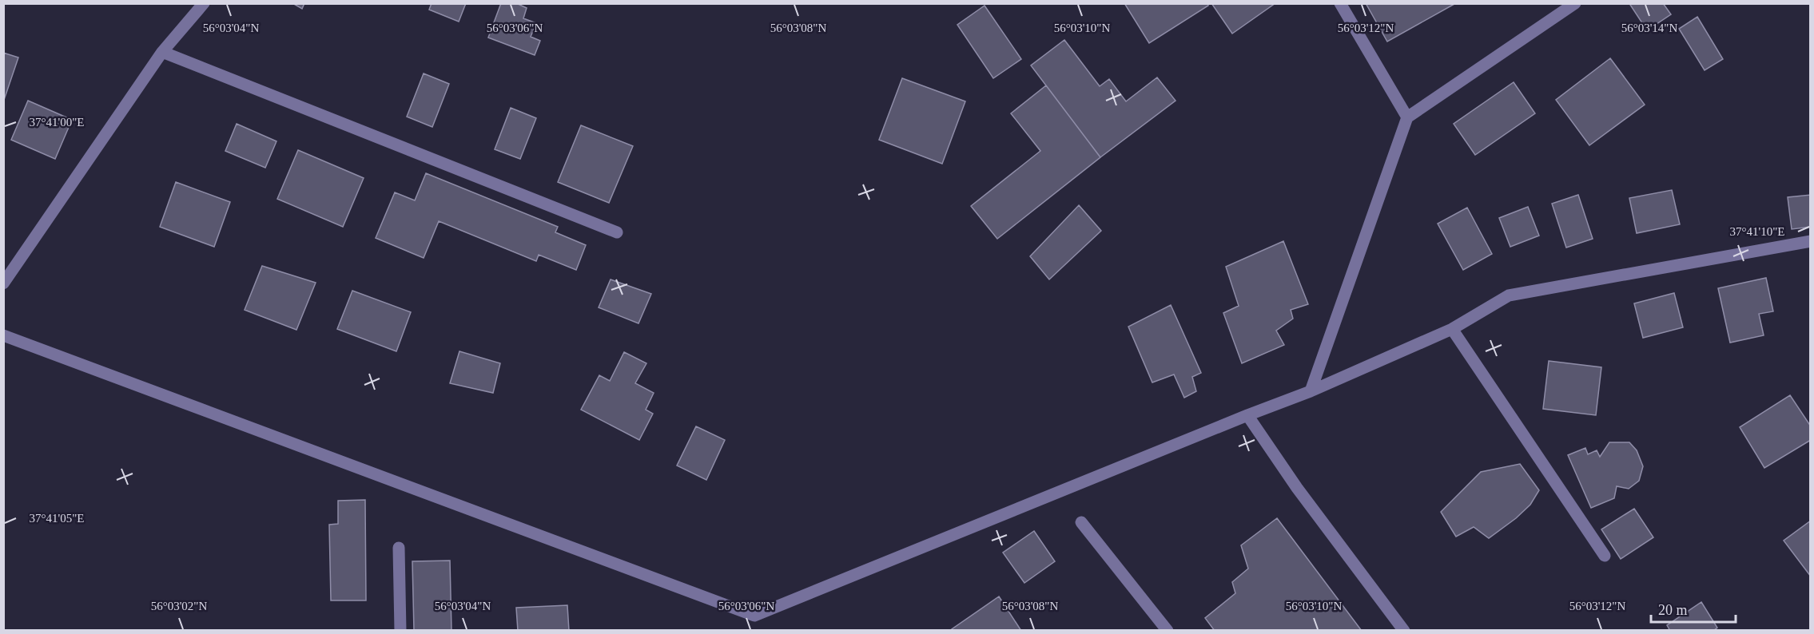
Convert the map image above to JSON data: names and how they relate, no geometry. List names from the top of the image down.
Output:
{
  "scale_bar": "20 m",
  "coordinates": [
    "56°03'04\"N",
    "56°03'06\"N",
    "56°03'08\"N",
    "56°03'10\"N",
    "56°03'12\"N",
    "56°03'14\"N",
    "37°41'00\"E",
    "37°41'10\"E",
    "37°41'05\"E",
    "56°03'02\"N"
  ]
}
